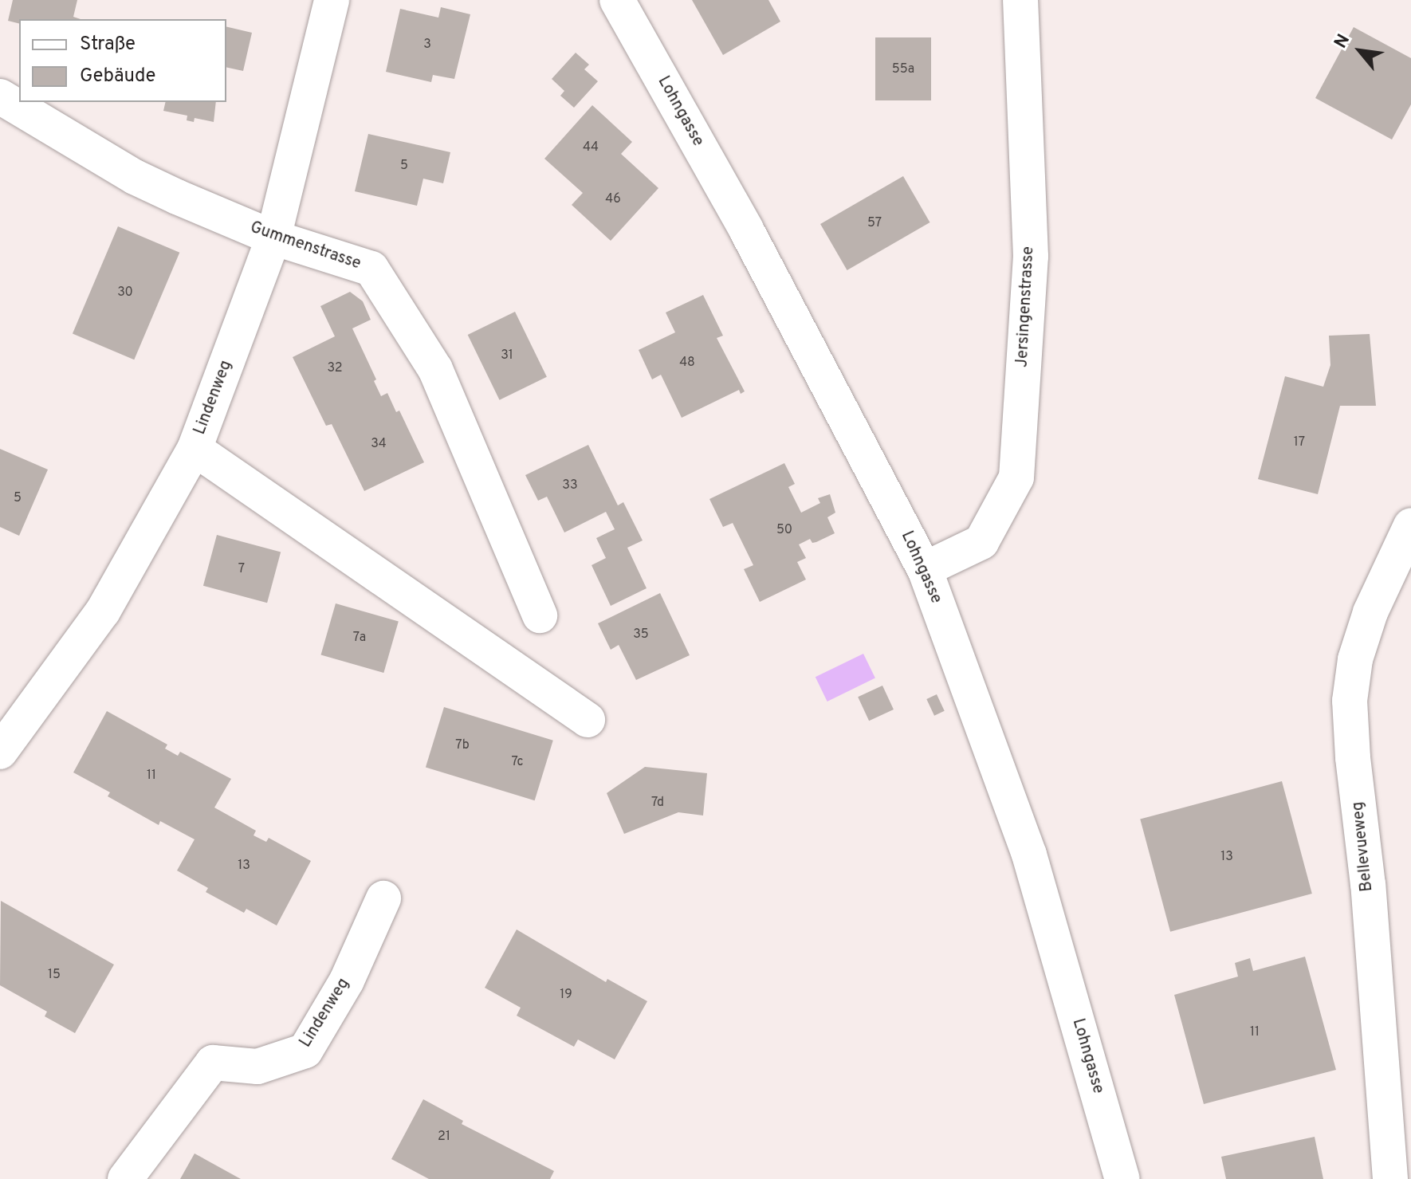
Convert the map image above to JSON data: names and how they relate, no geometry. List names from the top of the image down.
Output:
{
  "streets": {
    "street": [
      "Lohngasse",
      "Gummenstrasse",
      "Jersingenstrasse",
      "Lindenweg",
      "Bellevueweg"
    ]
  },
  "crossings": [
    ["Lohngasse", "Jersingenstrasse"],
    ["Gummenstrasse", "Lindenweg"]
  ],
  "house_numbers": [
    "3",
    "55a",
    "44",
    "5",
    "46",
    "57",
    "30",
    "31",
    "48",
    "32",
    "17",
    "34",
    "33",
    "5",
    "50",
    "7",
    "35",
    "7a",
    "7b",
    "7c",
    "11",
    "7d",
    "13",
    "13",
    "15",
    "19",
    "11",
    "21"
  ],
  "legend": ["Straße", "Gebäude"],
  "north": "top left"
}
